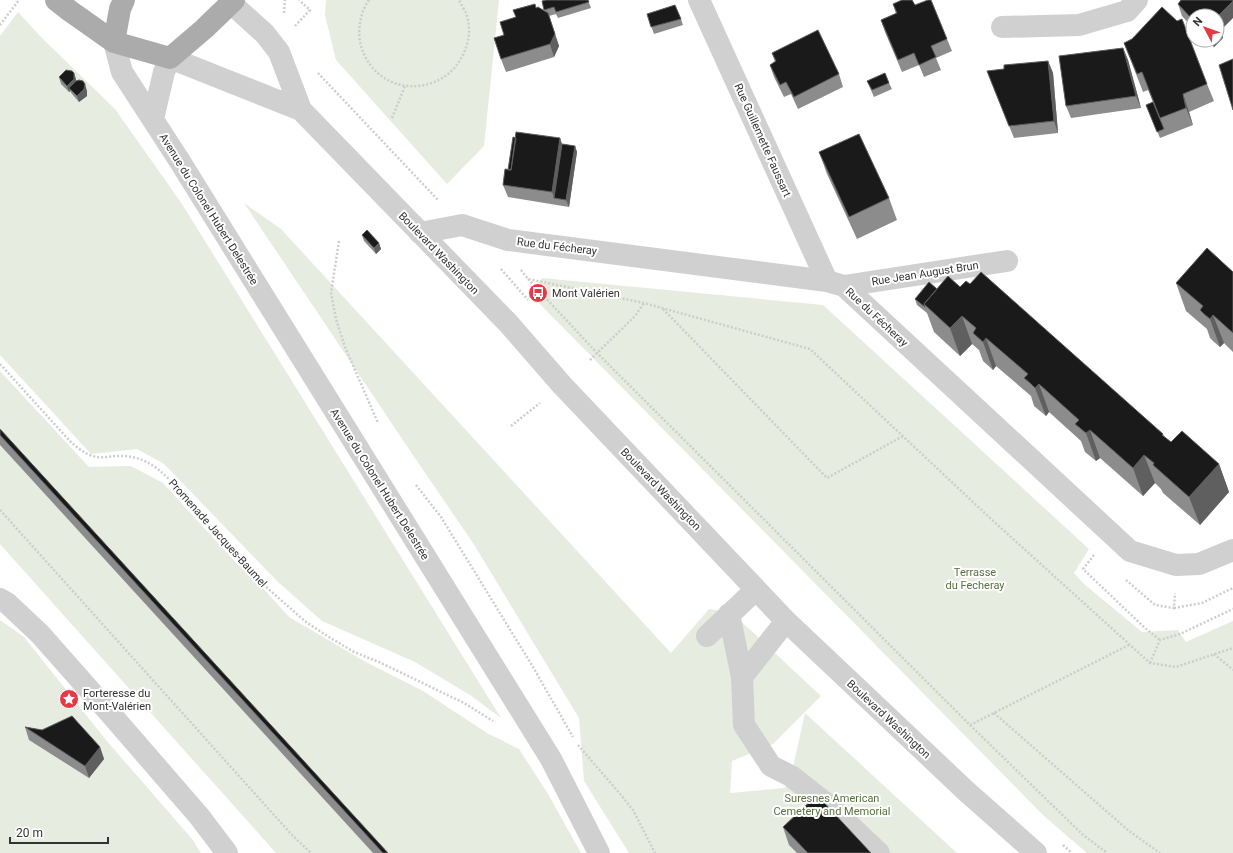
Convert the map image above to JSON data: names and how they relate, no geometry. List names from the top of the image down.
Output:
{
  "streets": {
    "street": [
      "Rue Guillemette Faussart",
      "Avenue du Colonel Hubert Delestrée",
      "Rue du Fécheray",
      "Boulevard Washington",
      "Rue Jean August Brun"
    ],
    "path": ["Promenade Jacques-Baumel"]
  },
  "crossings": [
    ["Rue Guillemette Faussart", "Rue du Fécheray"],
    ["Rue Guillemette Faussart", "Rue Jean August Brun"],
    ["Rue du Fécheray", "Boulevard Washington"],
    ["Rue du Fécheray", "Rue Jean August Brun"]
  ],
  "parks": ["Terrasse du Fecheray", "Suresnes American Cemetery and Memorial"],
  "places": {
    "bus stop": ["Mont Valérien"],
    "place": ["Forteresse du Mont-Valérien"]
  },
  "scale_bar": "20 m",
  "north": "top left"
}
